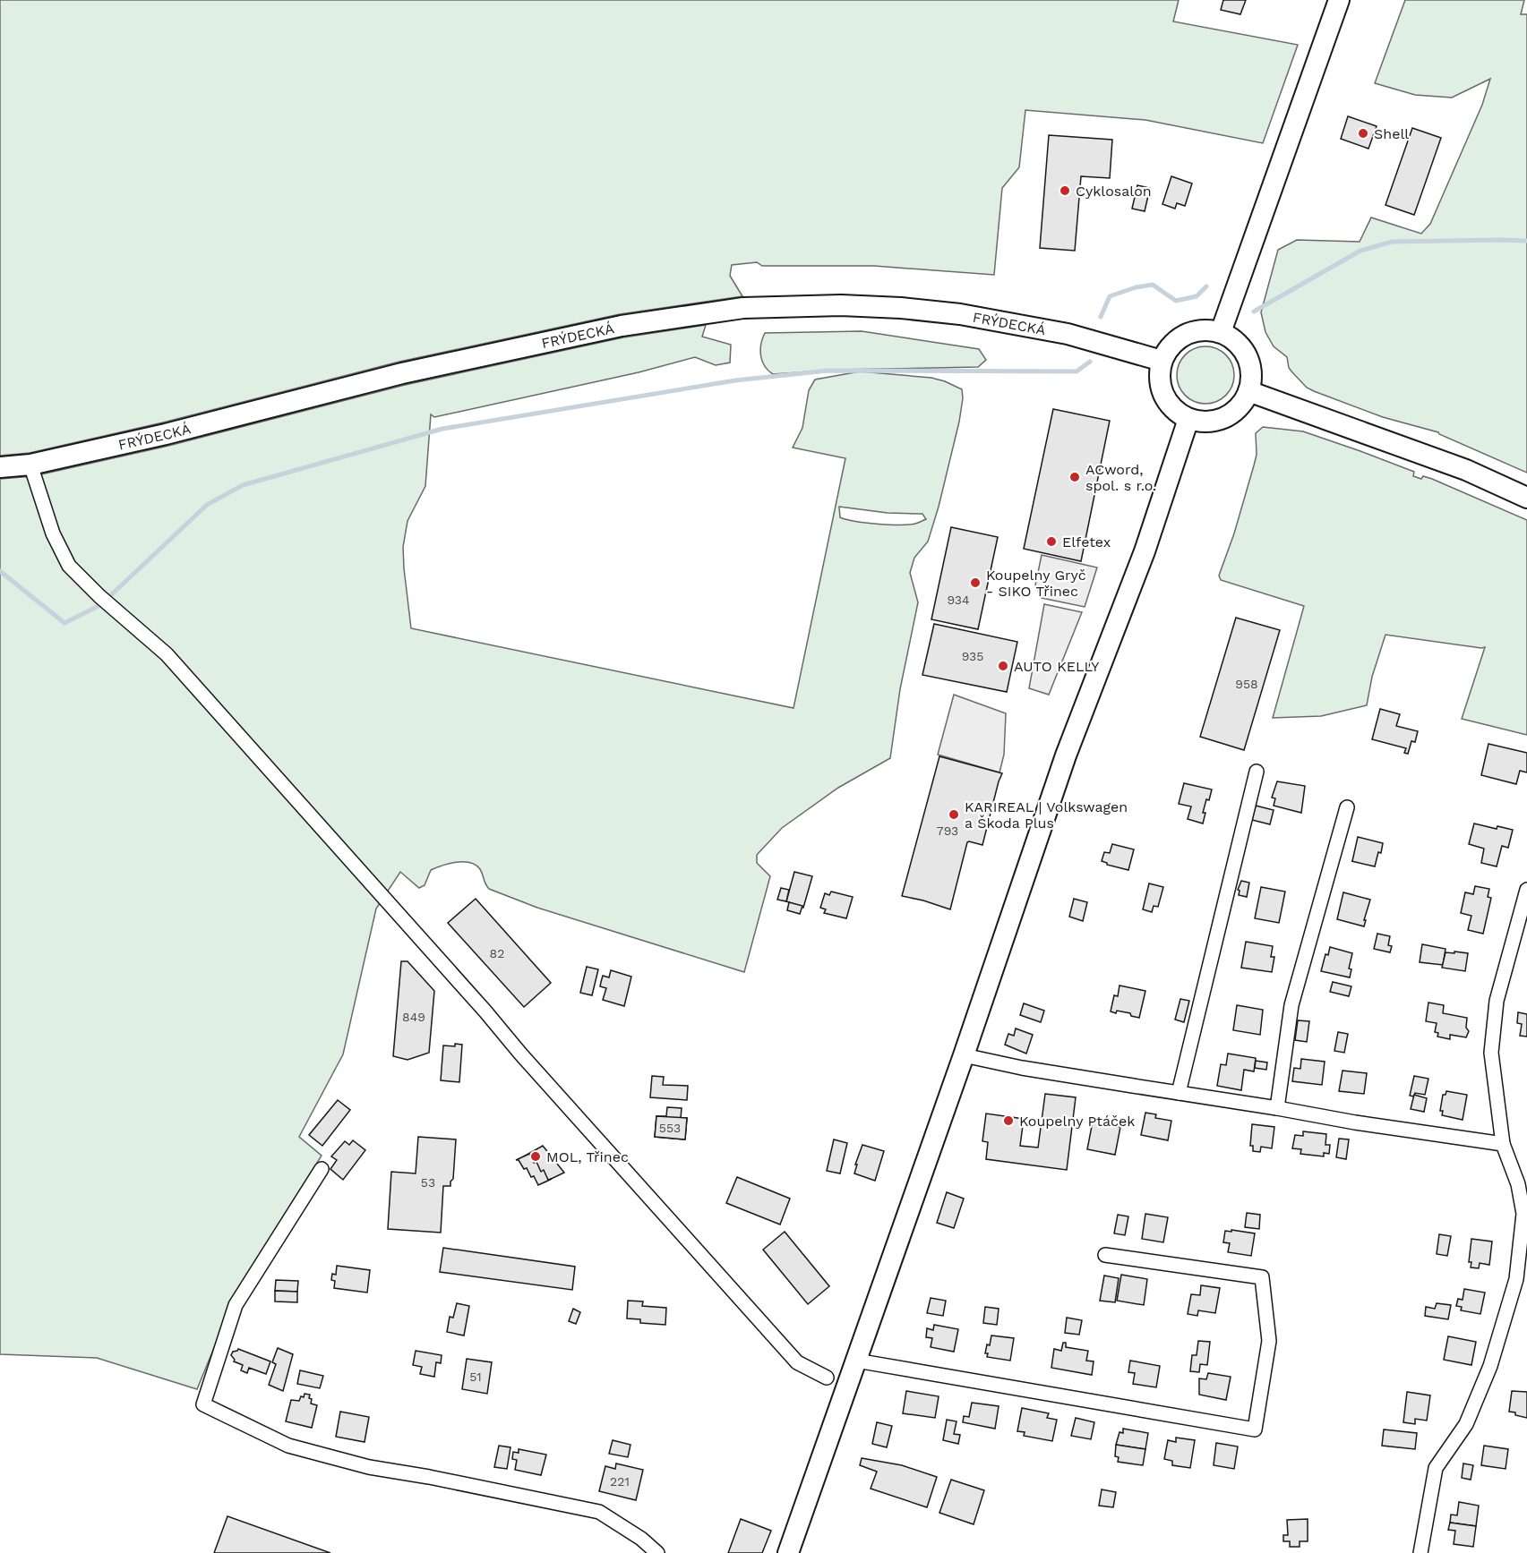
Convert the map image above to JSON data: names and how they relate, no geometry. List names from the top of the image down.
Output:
{
  "streets": {
    "main road": ["FRÝDECKÁ"]
  },
  "places": [
    "Shell",
    "Cyklosalon",
    "ACword, spol. s r.o.",
    "Elfetex",
    "Koupelny Gryč - SIKO Třinec",
    "AUTO KELLY",
    "KARIREAL | Volkswagen a Škoda Plus",
    "Koupelny Ptáček",
    "MOL, Třinec"
  ],
  "house_numbers": [
    "934",
    "935",
    "958",
    "793",
    "82",
    "849",
    "553",
    "53",
    "51",
    "221"
  ]
}
